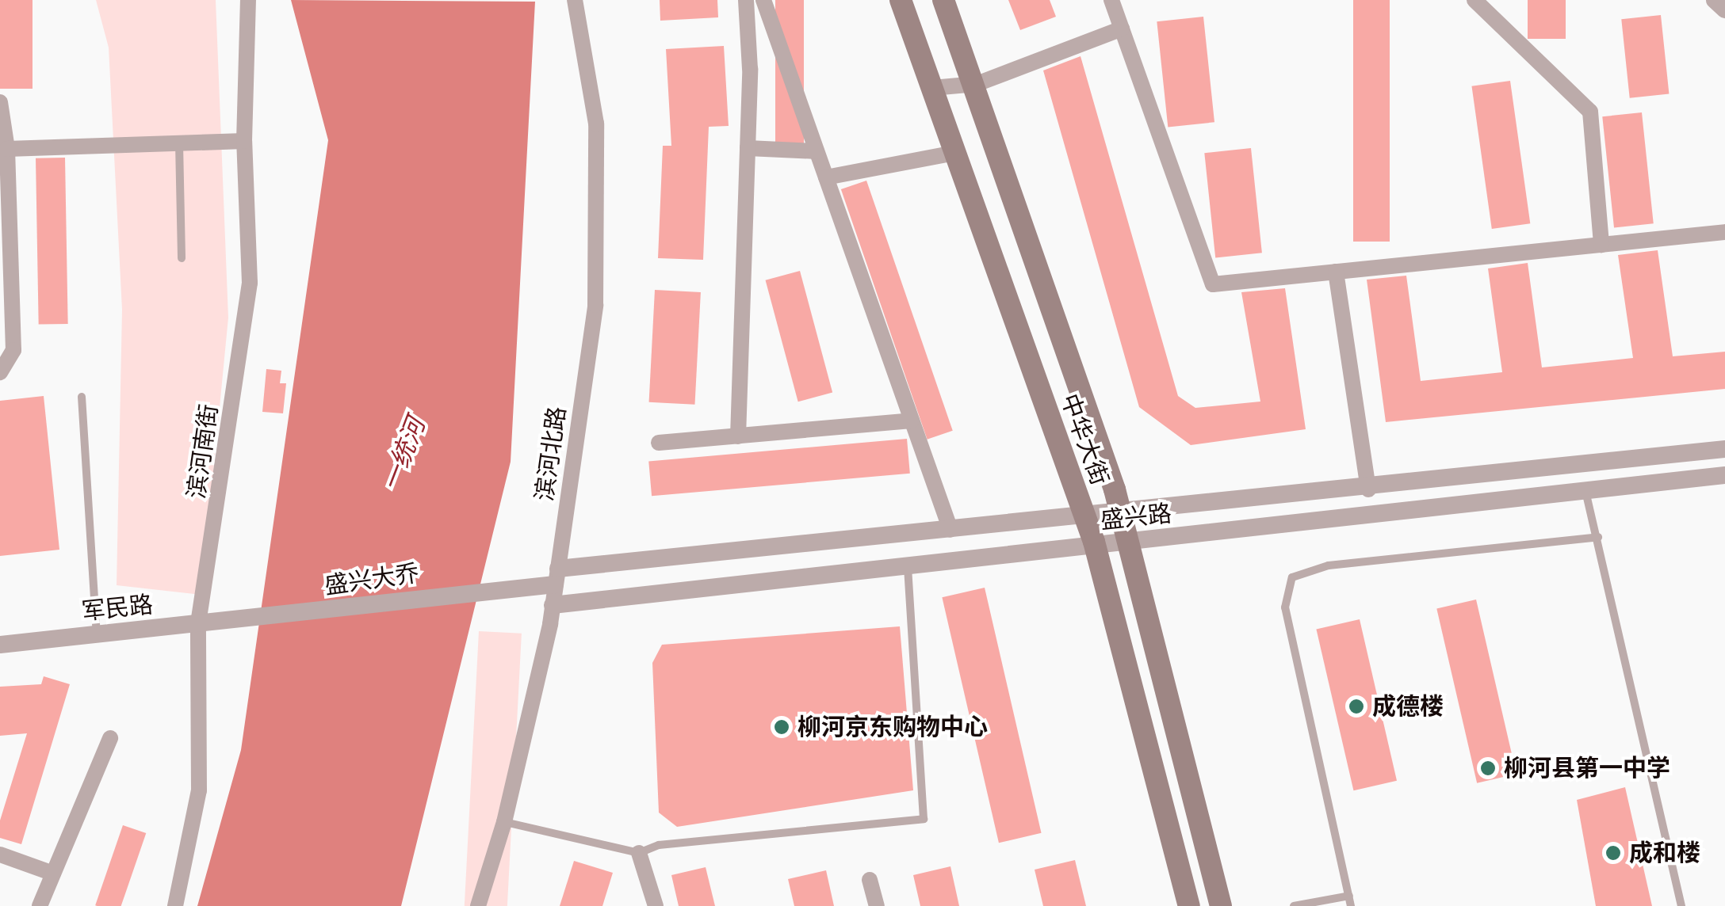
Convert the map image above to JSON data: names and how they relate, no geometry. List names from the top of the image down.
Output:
{
  "streets": {
    "main road": ["中华大街"],
    "street": [
      "滨河南街",
      "滨河北路",
      "盛兴路",
      "盛兴大乔",
      "军民路"
    ]
  },
  "crossings": [
    ["中华大街", "盛兴路"],
    ["滨河南街", "军民路"],
    ["滨河北路", "盛兴路"],
    ["滨河北路", "盛兴大乔"],
    ["盛兴路", "盛兴大乔"],
    ["盛兴大乔", "军民路"]
  ],
  "water": ["一统河"],
  "places": [
    "成德楼",
    "柳河京东购物中心",
    "柳河县第一中学",
    "成和楼"
  ]
}
